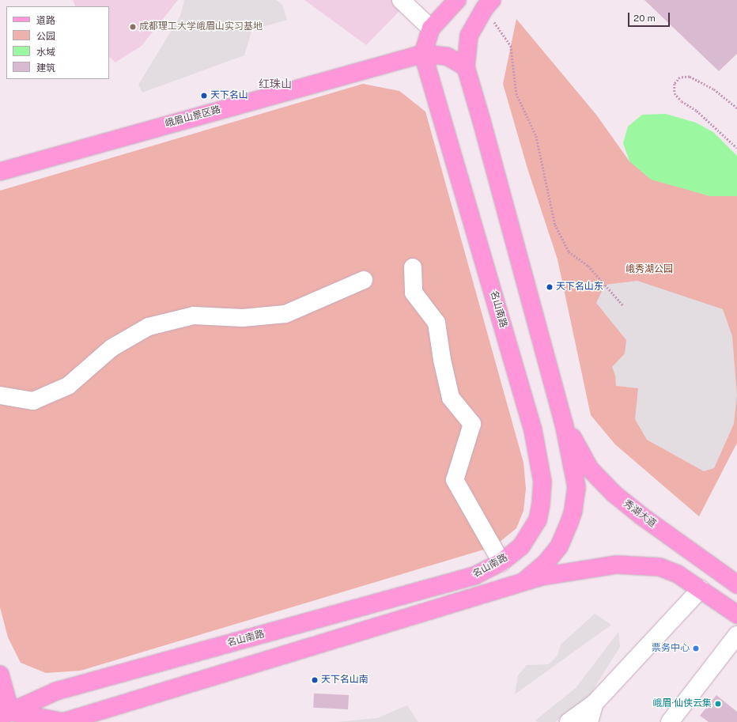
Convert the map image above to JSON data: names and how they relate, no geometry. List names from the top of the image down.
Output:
{
  "streets": {
    "main road": ["峨眉山景区路", "名山南路", "秀湖大道"]
  },
  "crossings": [
    ["峨眉山景区路", "名山南路"]
  ],
  "districts": ["红珠山"],
  "parks": ["峨秀湖公园"],
  "places": [
    "成都理工大学峨眉山实习基地",
    "天下名山",
    "天下名山东",
    "票务中心",
    "天下名山南",
    "峨眉·仙侠云集"
  ],
  "legend": [
    "道路",
    "公园",
    "水域",
    "建筑"
  ],
  "scale_bar": "20 m"
}
